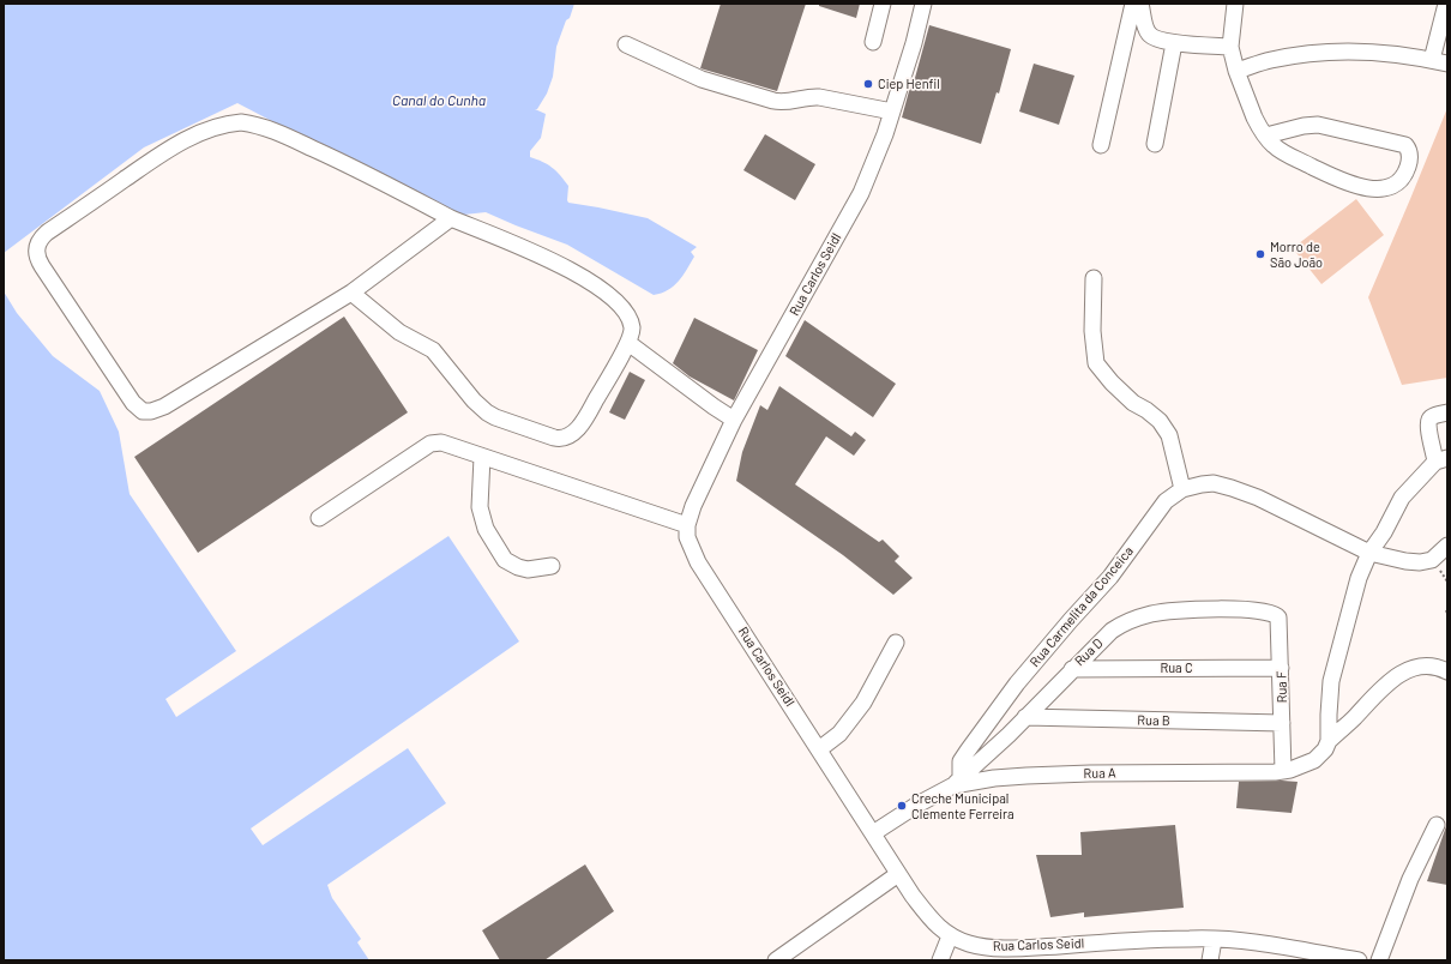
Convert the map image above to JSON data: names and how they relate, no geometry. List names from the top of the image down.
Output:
{
  "streets": {
    "street": [
      "Rua Carlos Seidl",
      "Rua Carmelita da Conceica",
      "Rua D",
      "Rua C",
      "Rua F",
      "Rua B",
      "Rua A"
    ]
  },
  "crossings": [
    ["Rua Carlos Seidl", "Rua A"],
    ["Rua Carmelita da Conceica", "Rua D"],
    ["Rua Carmelita da Conceica", "Rua A"],
    ["Rua D", "Rua C"],
    ["Rua D", "Rua F"],
    ["Rua D", "Rua B"],
    ["Rua D", "Rua A"],
    ["Rua C", "Rua F"],
    ["Rua F", "Rua B"],
    ["Rua F", "Rua A"]
  ],
  "water": ["Canal do Cunha"],
  "places": ["Ciep Henfil", "Morro de São João", "Creche Municipal Clemente Ferreira"]
}
